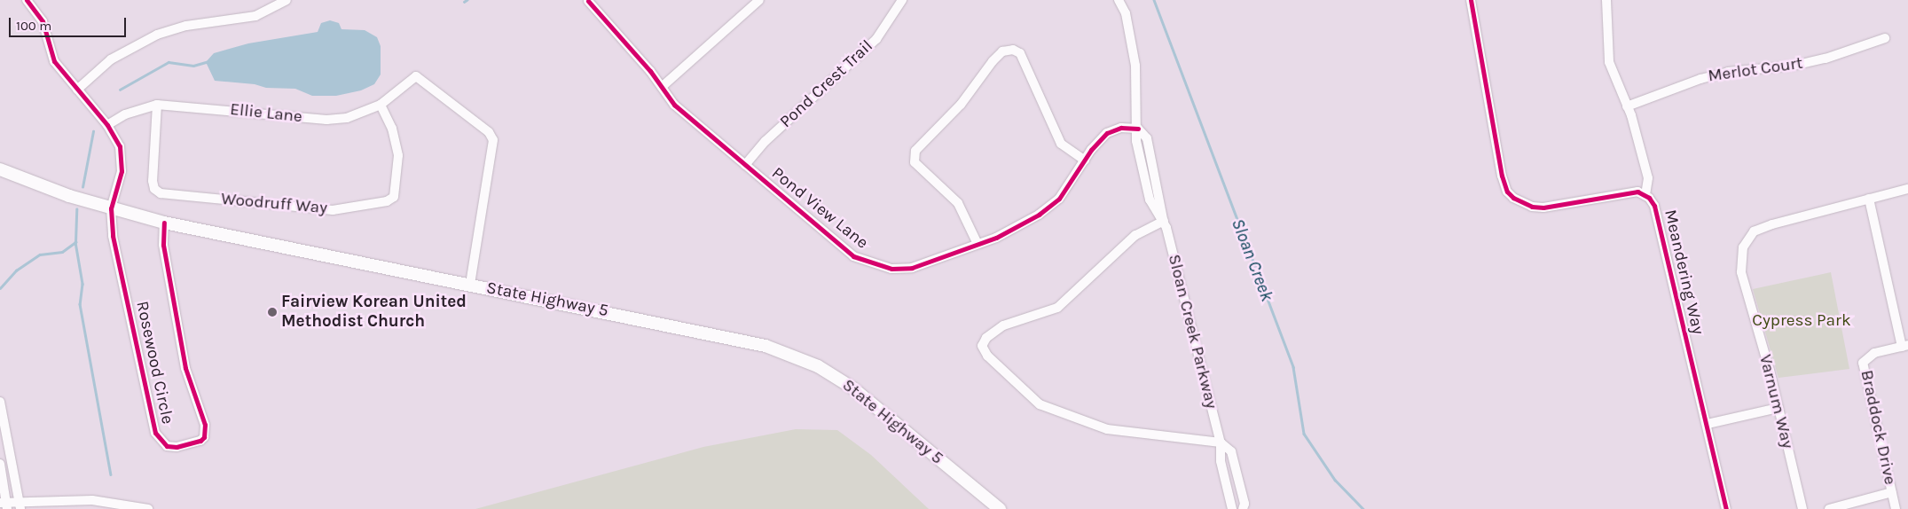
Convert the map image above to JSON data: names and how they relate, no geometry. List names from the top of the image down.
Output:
{
  "streets": {
    "main road": ["State Highway 5"],
    "street": [
      "Merlot Court",
      "Pond Crest Trail",
      "Ellie Lane",
      "Woodruff Way",
      "Pond View Lane",
      "Meandering Way",
      "Sloan Creek Parkway",
      "Rosewood Circle",
      "Varnum Way",
      "Braddock Drive"
    ]
  },
  "crossings": [
    ["Pond Crest Trail", "Pond View Lane"],
    ["Ellie Lane", "Woodruff Way"],
    ["Ellie Lane", "State Highway 5"],
    ["Pond View Lane", "Sloan Creek Parkway"],
    ["State Highway 5", "Rosewood Circle"]
  ],
  "water": ["Sloan Creek"],
  "parks": ["Cypress Park"],
  "places": ["Fairview Korean United Methodist Church"],
  "scale_bar": "100 m"
}
